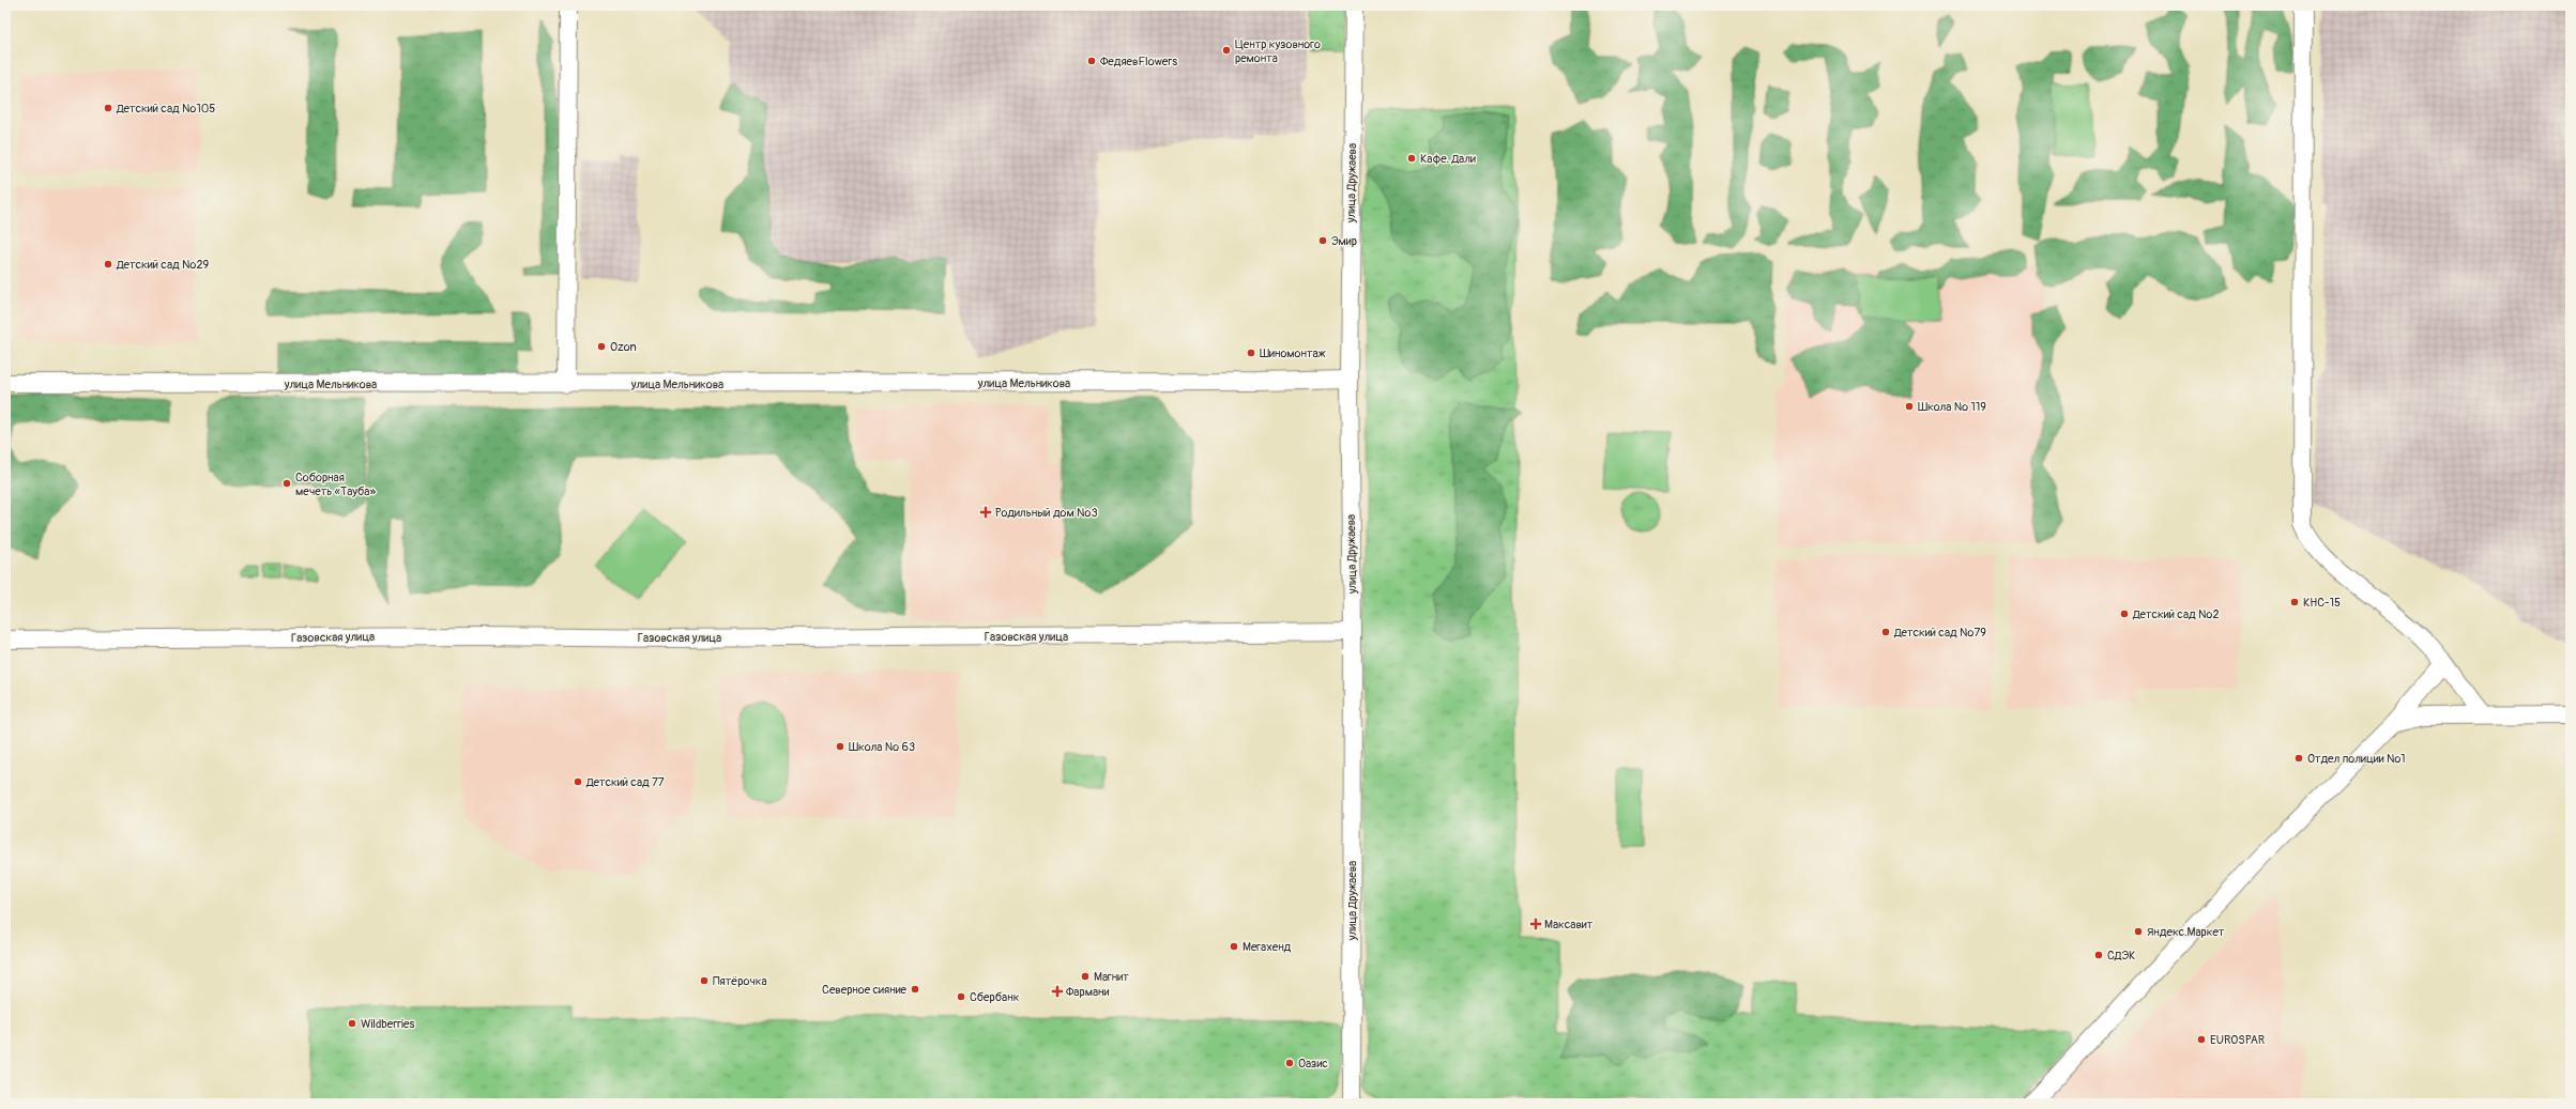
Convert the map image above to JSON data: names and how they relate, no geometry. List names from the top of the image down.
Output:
{
  "streets": {
    "street": ["улица Дружаева", "улица Мельникова", "Газовская улица"]
  },
  "crossings": [
    ["улица Дружаева", "улица Мельникова"],
    ["улица Дружаева", "Газовская улица"]
  ],
  "places": {
    "other": [
      "Центр кузовного ремонта",
      "ФедяевFlowers",
      "Детский сад №105",
      "Кафе. Дали",
      "Эмир",
      "Детский сад №29",
      "Ozon",
      "Шиномонтаж",
      "Школа № 119",
      "Соборная мечеть «Тауба»",
      "КНС-15",
      "Детский сад №2",
      "Детский сад №79",
      "Школа № 63",
      "Отдел полиции №1",
      "Детский сад 77",
      "Яндекс.Маркет",
      "Мегахенд",
      "СДЭК",
      "Магнит",
      "Пятёрочка",
      "Северное сияние",
      "Сбербанк",
      "Wildberries",
      "EUROSPAR",
      "Оазис"
    ],
    "health": ["Родильный дом №3", "Максавит", "Фармани"]
  }
}
